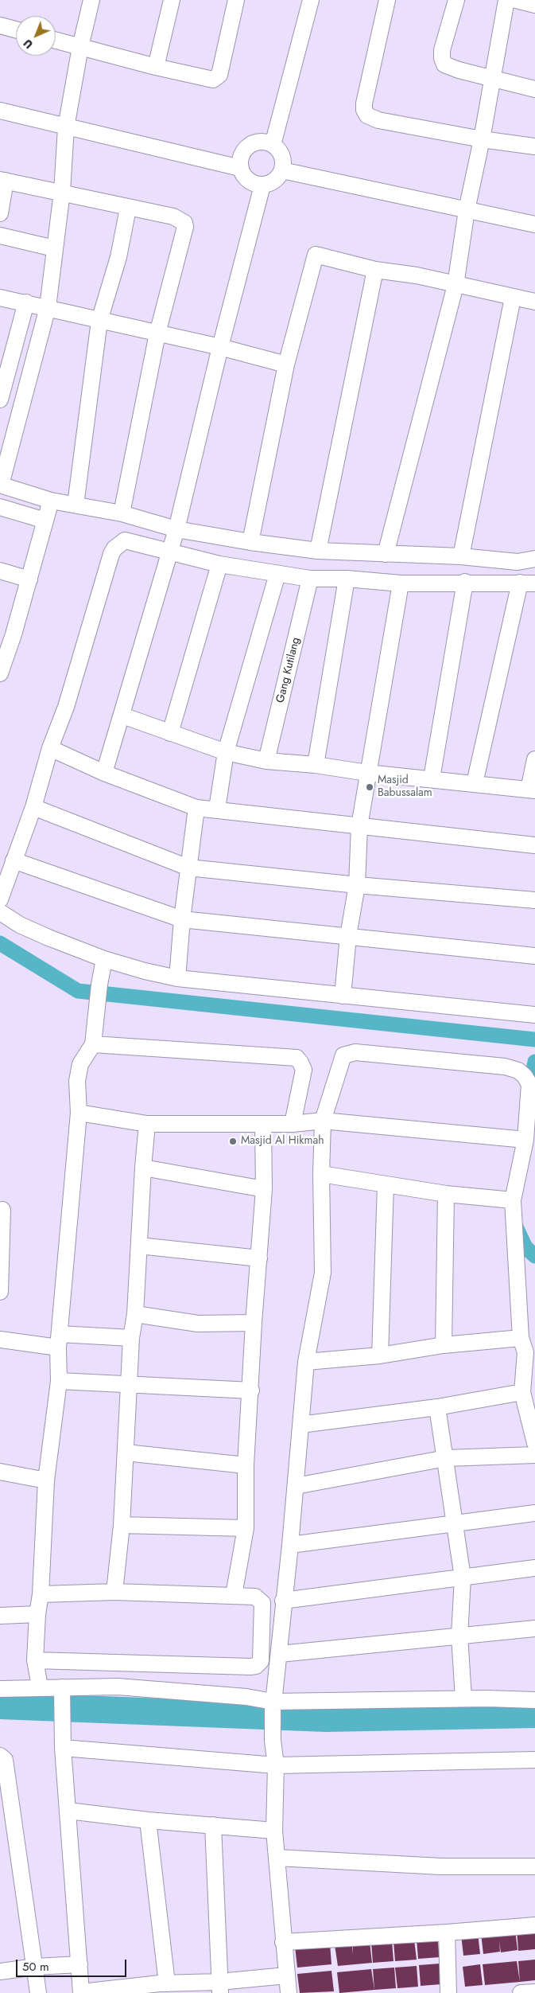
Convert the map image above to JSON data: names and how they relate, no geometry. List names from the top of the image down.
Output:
{
  "streets": {
    "street": ["Gang Kutilang"]
  },
  "places": ["Masjid Babussalam", "Masjid Al Hikmah"],
  "scale_bar": "50 m",
  "north": "bottom left"
}
